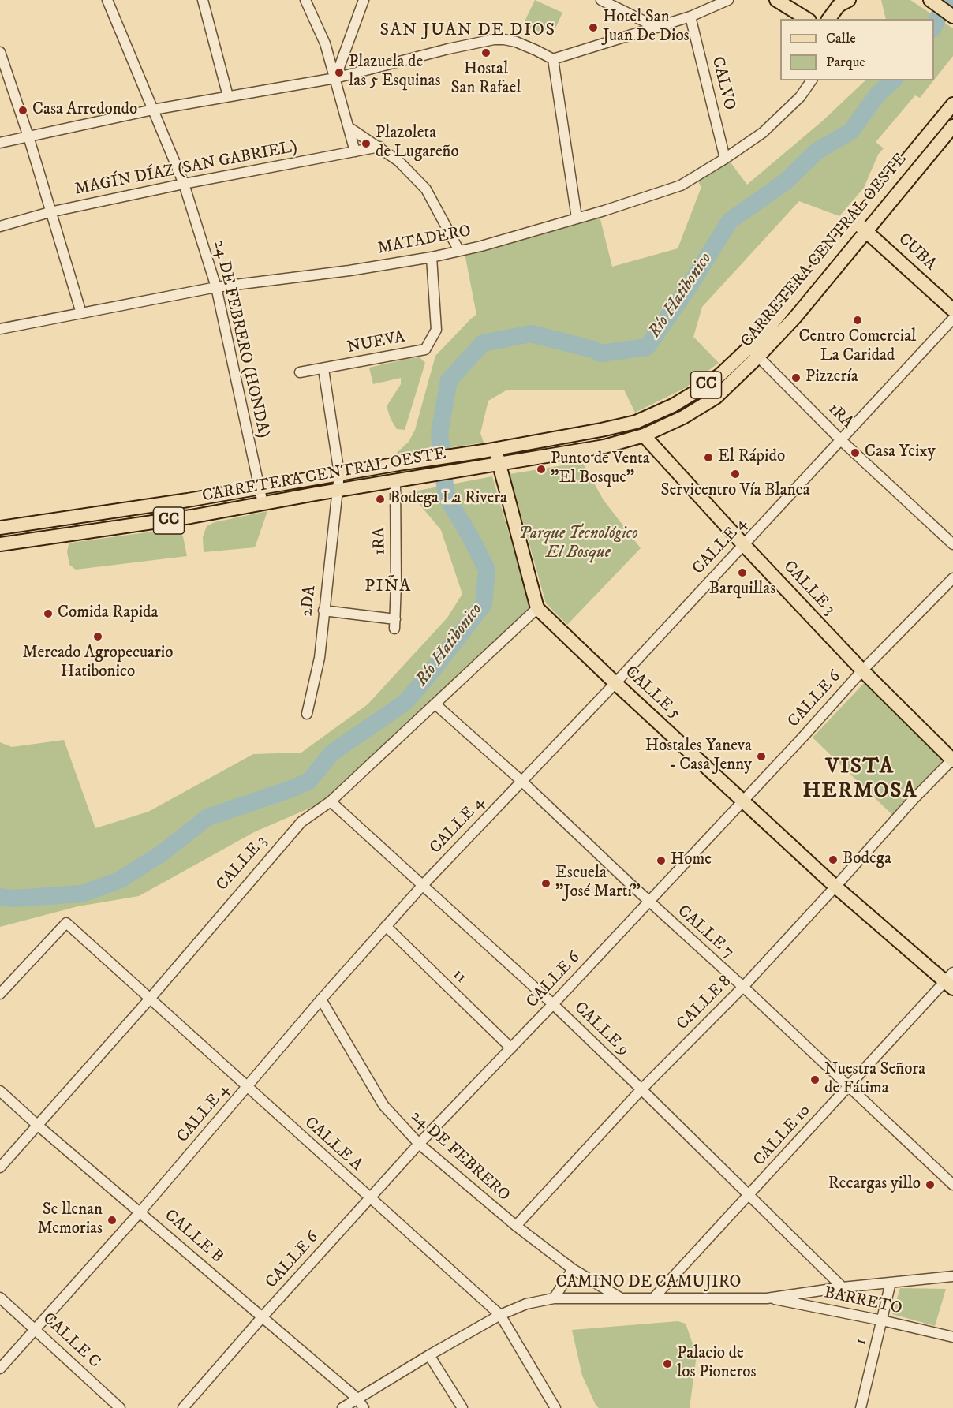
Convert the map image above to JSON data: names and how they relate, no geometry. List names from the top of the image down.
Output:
{
  "streets": {
    "main road": [
      "CARRETERA CENTRAL OESTE",
      "CUBA",
      "CC",
      "CALLE 3",
      "CALLE 5"
    ],
    "street": [
      "CALVO",
      "MAGÍN DÍAZ (SAN GABRIEL)",
      "MATADERO",
      "24 DE FEBRERO (HONDA)",
      "NUEVA",
      "1RA",
      "CALLE 4",
      "2DA",
      "CALLE 6",
      "CALLE 7",
      "11",
      "CALLE 8",
      "CALLE 9",
      "CALLE 10",
      "CALLE A",
      "24 DE FEBRERO",
      "CALLE B",
      "CAMINO DE CAMUJIRO",
      "BARRETO",
      "CALLE C",
      "1"
    ]
  },
  "crossings": [
    ["CALVO", "MATADERO"],
    ["MAGÍN DÍAZ (SAN GABRIEL)", "24 DE FEBRERO (HONDA)"],
    ["MATADERO", "24 DE FEBRERO (HONDA)"],
    ["MATADERO", "NUEVA"],
    ["CARRETERA CENTRAL OESTE", "CUBA"],
    ["CARRETERA CENTRAL OESTE", "24 DE FEBRERO (HONDA)"],
    ["CARRETERA CENTRAL OESTE", "CC"],
    ["CARRETERA CENTRAL OESTE", "1RA"],
    ["CARRETERA CENTRAL OESTE", "CALLE 3"],
    ["CARRETERA CENTRAL OESTE", "2DA"],
    ["CC", "CALLE 3"],
    ["1RA", "CALLE 4"],
    ["1RA", "2DA"],
    ["CALLE 4", "CALLE 3"],
    ["CALLE 4", "CALLE 5"],
    ["CALLE 4", "CALLE 7"],
    ["CALLE 4", "11"],
    ["CALLE 4", "CALLE 9"],
    ["CALLE 4", "CALLE A"],
    ["CALLE 4", "24 DE FEBRERO"],
    ["CALLE 4", "CALLE B"],
    ["CALLE 4", "CALLE C"],
    ["CALLE 3", "CALLE 5"],
    ["CALLE 3", "CALLE 6"],
    ["CALLE 3", "CALLE 7"],
    ["CALLE 3", "CALLE 8"],
    ["CALLE 3", "CALLE 9"],
    ["CALLE 3", "CALLE A"],
    ["CALLE 3", "CALLE B"],
    ["CALLE 5", "CALLE 6"],
    ["CALLE 5", "CALLE 8"],
    ["CALLE 5", "CALLE 10"],
    ["CALLE 6", "CALLE 7"],
    ["CALLE 6", "11"],
    ["CALLE 6", "CALLE 9"],
    ["CALLE 6", "CALLE A"],
    ["CALLE 6", "24 DE FEBRERO"],
    ["CALLE 6", "CALLE B"],
    ["CALLE 7", "CALLE 8"],
    ["CALLE 7", "CALLE 10"],
    ["CALLE 8", "CALLE 9"],
    ["CALLE 8", "24 DE FEBRERO"],
    ["CALLE 9", "CALLE 10"],
    ["CALLE 9", "CAMINO DE CAMUJIRO"],
    ["CALLE 10", "CAMINO DE CAMUJIRO"],
    ["CALLE A", "CAMINO DE CAMUJIRO"],
    ["24 DE FEBRERO", "CAMINO DE CAMUJIRO"],
    ["CALLE B", "CAMINO DE CAMUJIRO"],
    ["CAMINO DE CAMUJIRO", "BARRETO"],
    ["CAMINO DE CAMUJIRO", "1"],
    ["BARRETO", "1"]
  ],
  "districts": ["SAN JUAN DE DIOS", "PIÑA", "VISTA HERMOSA"],
  "water": ["Río Hatibonico"],
  "parks": ["Parque Tecnológico El Bosque"],
  "places": [
    "Hotel San Juan De Dios",
    "Hostal San Rafael",
    "Plazuela de las 5 Esquinas",
    "Casa Arredondo",
    "Plazoleta de Lugareño",
    "Centro Comercial La Caridad",
    "Pizzería",
    "Casa Yeixy",
    "El Rápido",
    "Punto de Venta \"El Bosque\"",
    "Servicentro Vía Blanca",
    "Bodega La Rivera",
    "Barquillas",
    "Comida Rapida",
    "Mercado Agropecuario Hatibonico",
    "Hostales Yaneva - Casa Jenny",
    "Bodega",
    "Home",
    "Escuela \"José Martí\"",
    "Nuestra Señora de Fátima",
    "Recargas yillo",
    "Se llenan Memorias",
    "Palacio de los Pioneros"
  ],
  "legend": ["Calle", "Parque"]
}
